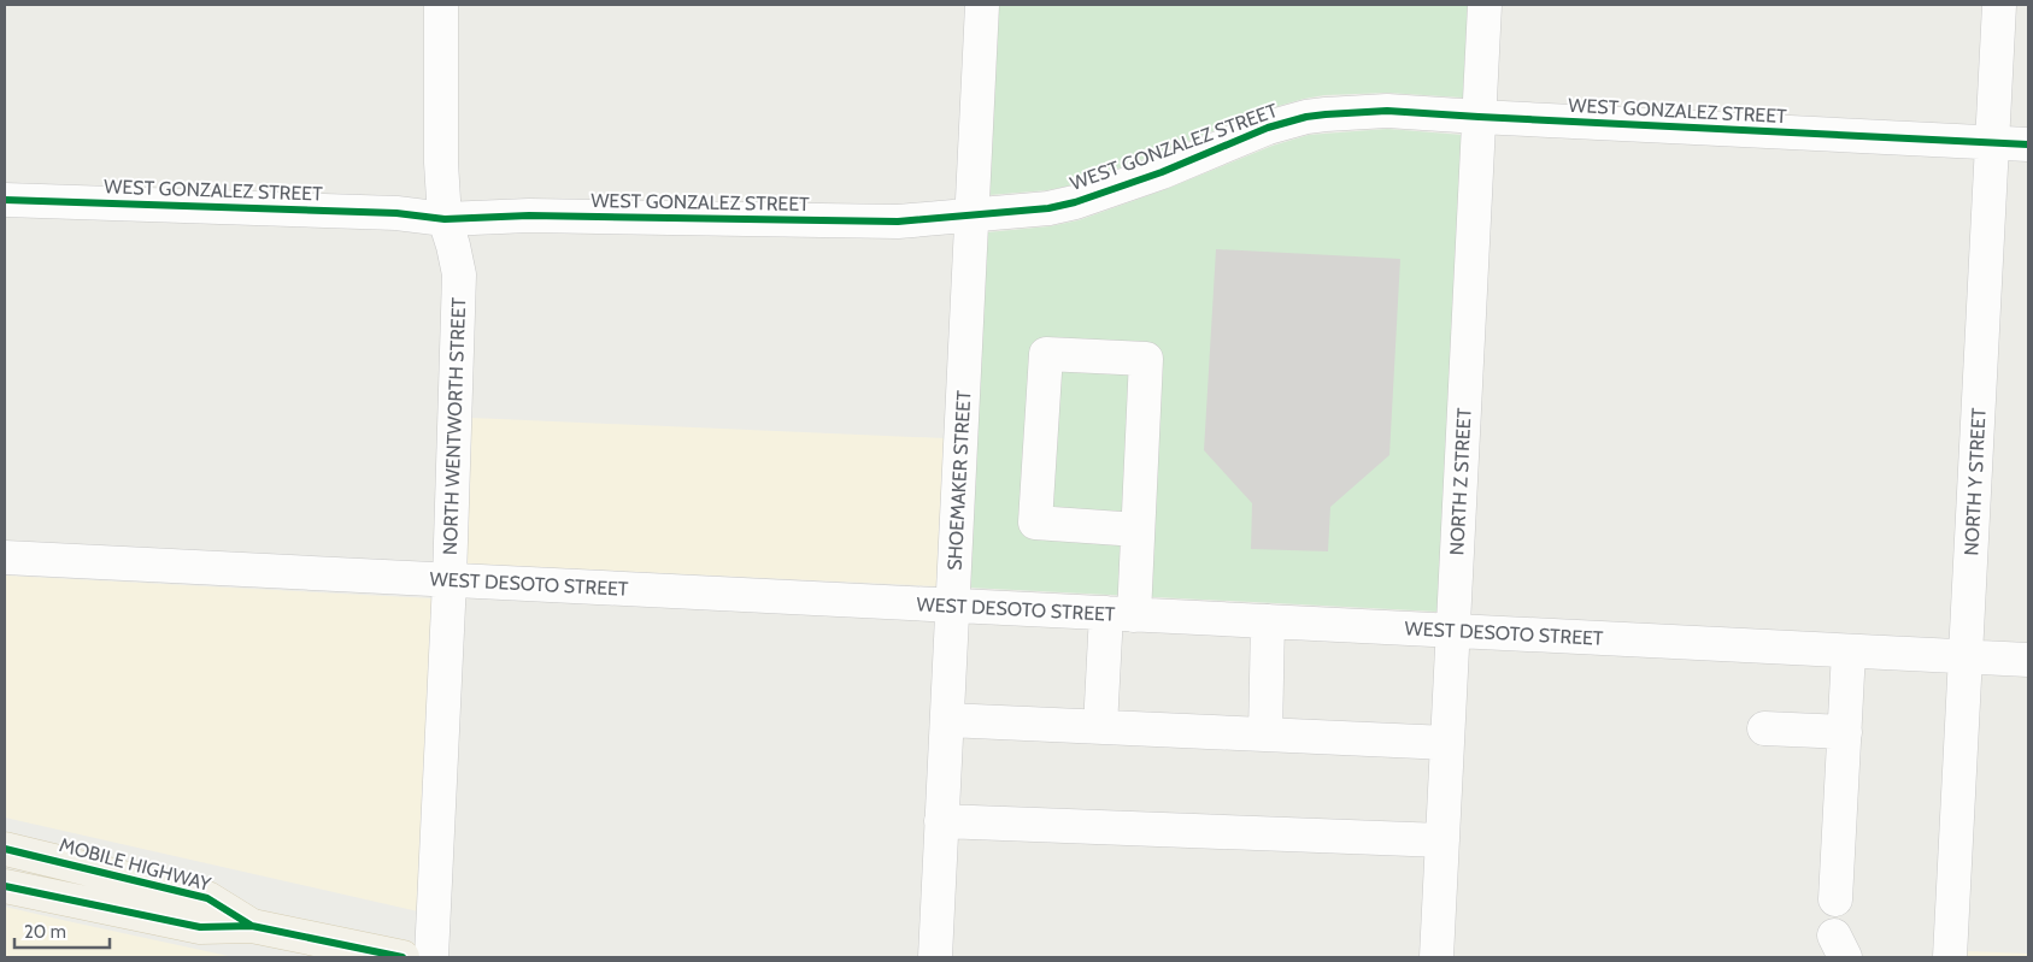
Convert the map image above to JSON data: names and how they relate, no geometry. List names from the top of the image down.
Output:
{
  "streets": {
    "main road": ["MOBILE HIGHWAY"],
    "street": [
      "WEST GONZALEZ STREET",
      "NORTH WENTWORTH STREET",
      "SHOEMAKER STREET",
      "NORTH Z STREET",
      "NORTH Y STREET",
      "WEST DESOTO STREET"
    ]
  },
  "crossings": [
    ["WEST GONZALEZ STREET", "NORTH WENTWORTH STREET"],
    ["WEST GONZALEZ STREET", "SHOEMAKER STREET"],
    ["WEST GONZALEZ STREET", "NORTH Z STREET"],
    ["WEST GONZALEZ STREET", "NORTH Y STREET"],
    ["NORTH WENTWORTH STREET", "WEST DESOTO STREET"],
    ["SHOEMAKER STREET", "WEST DESOTO STREET"],
    ["NORTH Z STREET", "WEST DESOTO STREET"],
    ["NORTH Y STREET", "WEST DESOTO STREET"]
  ],
  "scale_bar": "20 m"
}
